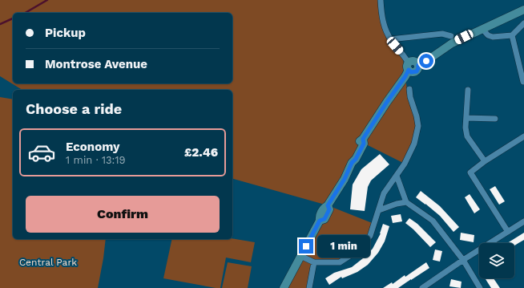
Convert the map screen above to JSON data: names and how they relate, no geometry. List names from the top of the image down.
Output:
{
  "parks": ["Central Park"],
  "page": {
    "banner": ["Pickup", "Montrose Avenue"],
    "heading": "Choose a ride",
    "list": [
      {
        "name": "Economy",
        "note": "1 min · 13:19",
        "value": "£2.46"
      }
    ],
    "buttons": "Confirm",
    "bubble": "1 min"
  }
}
